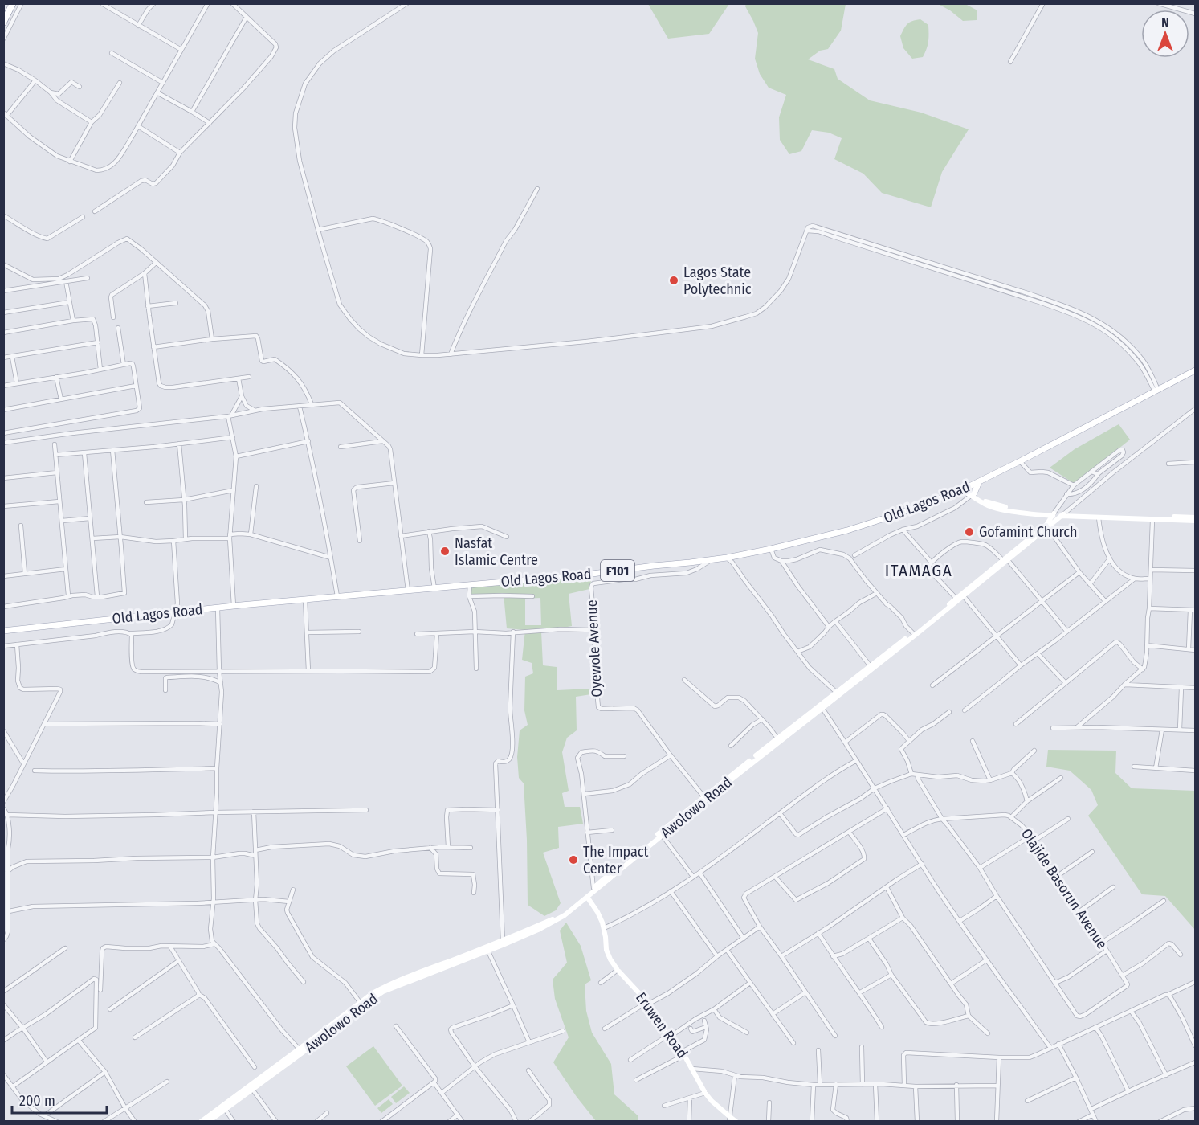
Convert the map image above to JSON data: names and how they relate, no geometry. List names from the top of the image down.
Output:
{
  "streets": {
    "main road": [
      "Old Lagos Road",
      "F101",
      "Awolowo Road",
      "Eruwen Road"
    ],
    "street": ["Oyewole Avenue", "Olajide Basorun Avenue"]
  },
  "crossings": [
    ["Old Lagos Road", "Oyewole Avenue"],
    ["Oyewole Avenue", "Awolowo Road"],
    ["Awolowo Road", "Eruwen Road"]
  ],
  "districts": ["ITAMAGA"],
  "places": [
    "Lagos State Polytechnic",
    "Gofamint Church",
    "Nasfat Islamic Centre",
    "The Impact Center"
  ],
  "scale_bar": "200 m",
  "north": "top"
}
